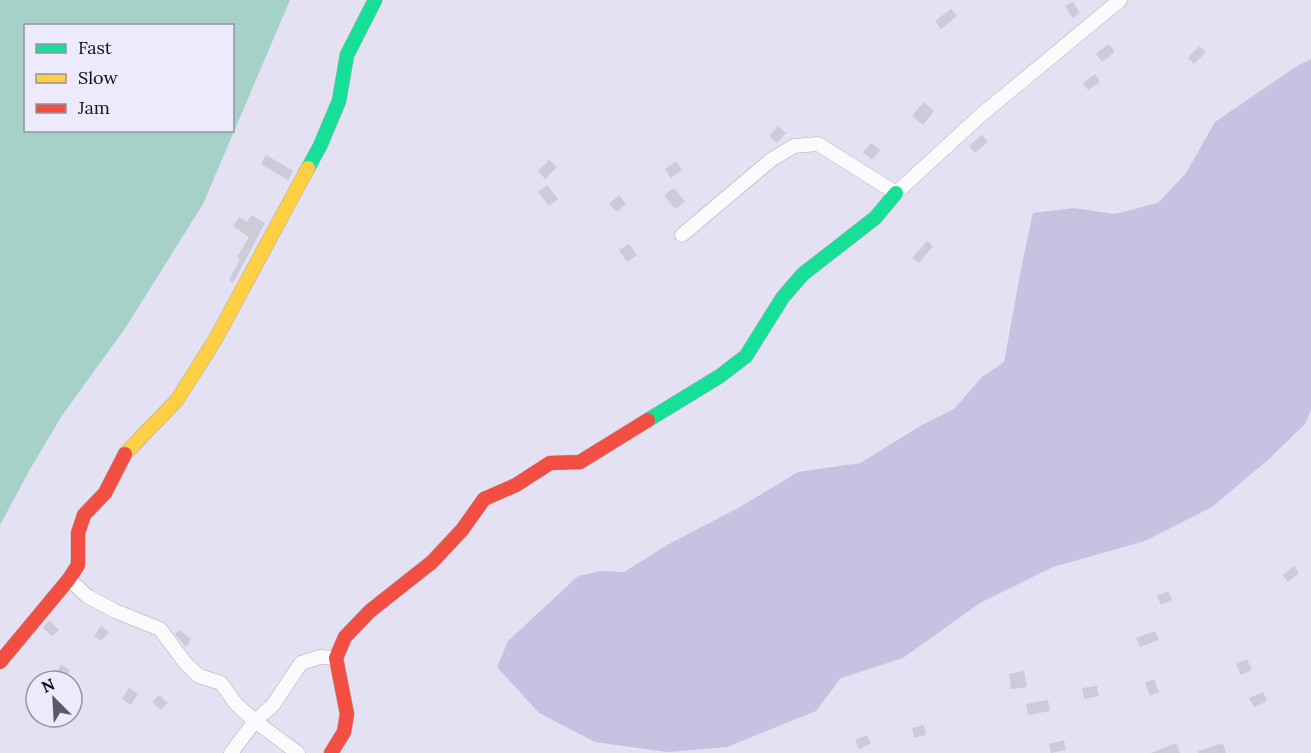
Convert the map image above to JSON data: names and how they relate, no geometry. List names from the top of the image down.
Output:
{
  "legend": ["Fast", "Slow", "Jam"],
  "north": "top left"
}
